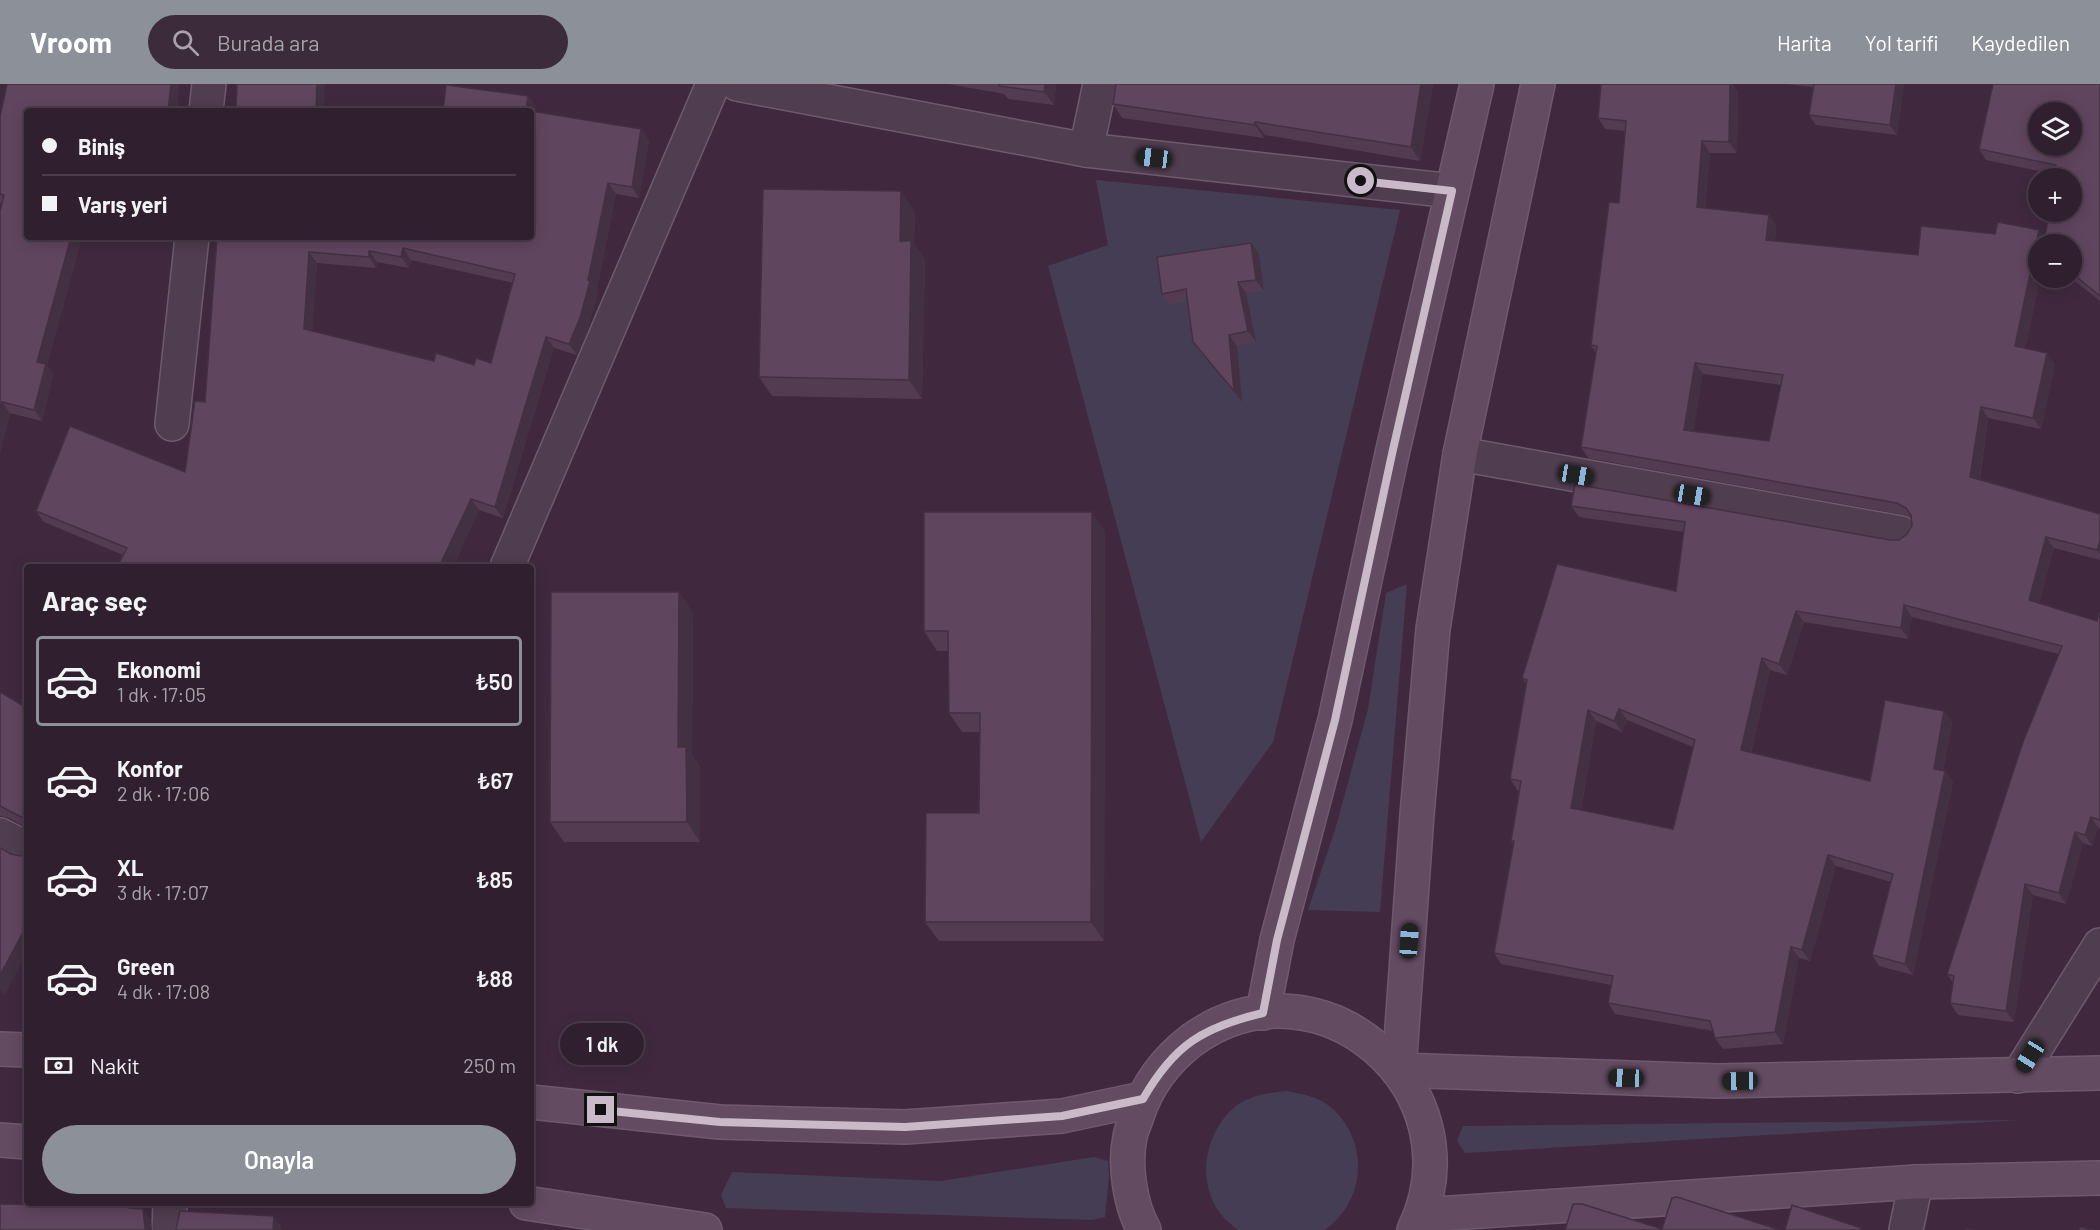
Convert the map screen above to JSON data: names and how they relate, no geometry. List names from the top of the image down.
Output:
{
  "page": {
    "header": "Vroom",
    "search": "Burada ara",
    "nav": ["Harita", "Yol tarifi", "Kaydedilen"],
    "map_buttons": ["+", "−"],
    "banner": ["Biniş", "Varış yeri"],
    "heading": "Araç seç",
    "list": [
      {
        "name": "Ekonomi",
        "note": "1 dk · 17:05",
        "value": "₺50"
      },
      {
        "name": "Konfor",
        "note": "2 dk · 17:06",
        "value": "₺67"
      },
      {
        "name": "XL",
        "note": "3 dk · 17:07",
        "value": "₺85"
      },
      {
        "name": "Green",
        "note": "4 dk · 17:08",
        "value": "₺88"
      }
    ],
    "bubble": "1 dk",
    "pay": ["Nakit", "250 m"],
    "buttons": "Onayla"
  }
}
